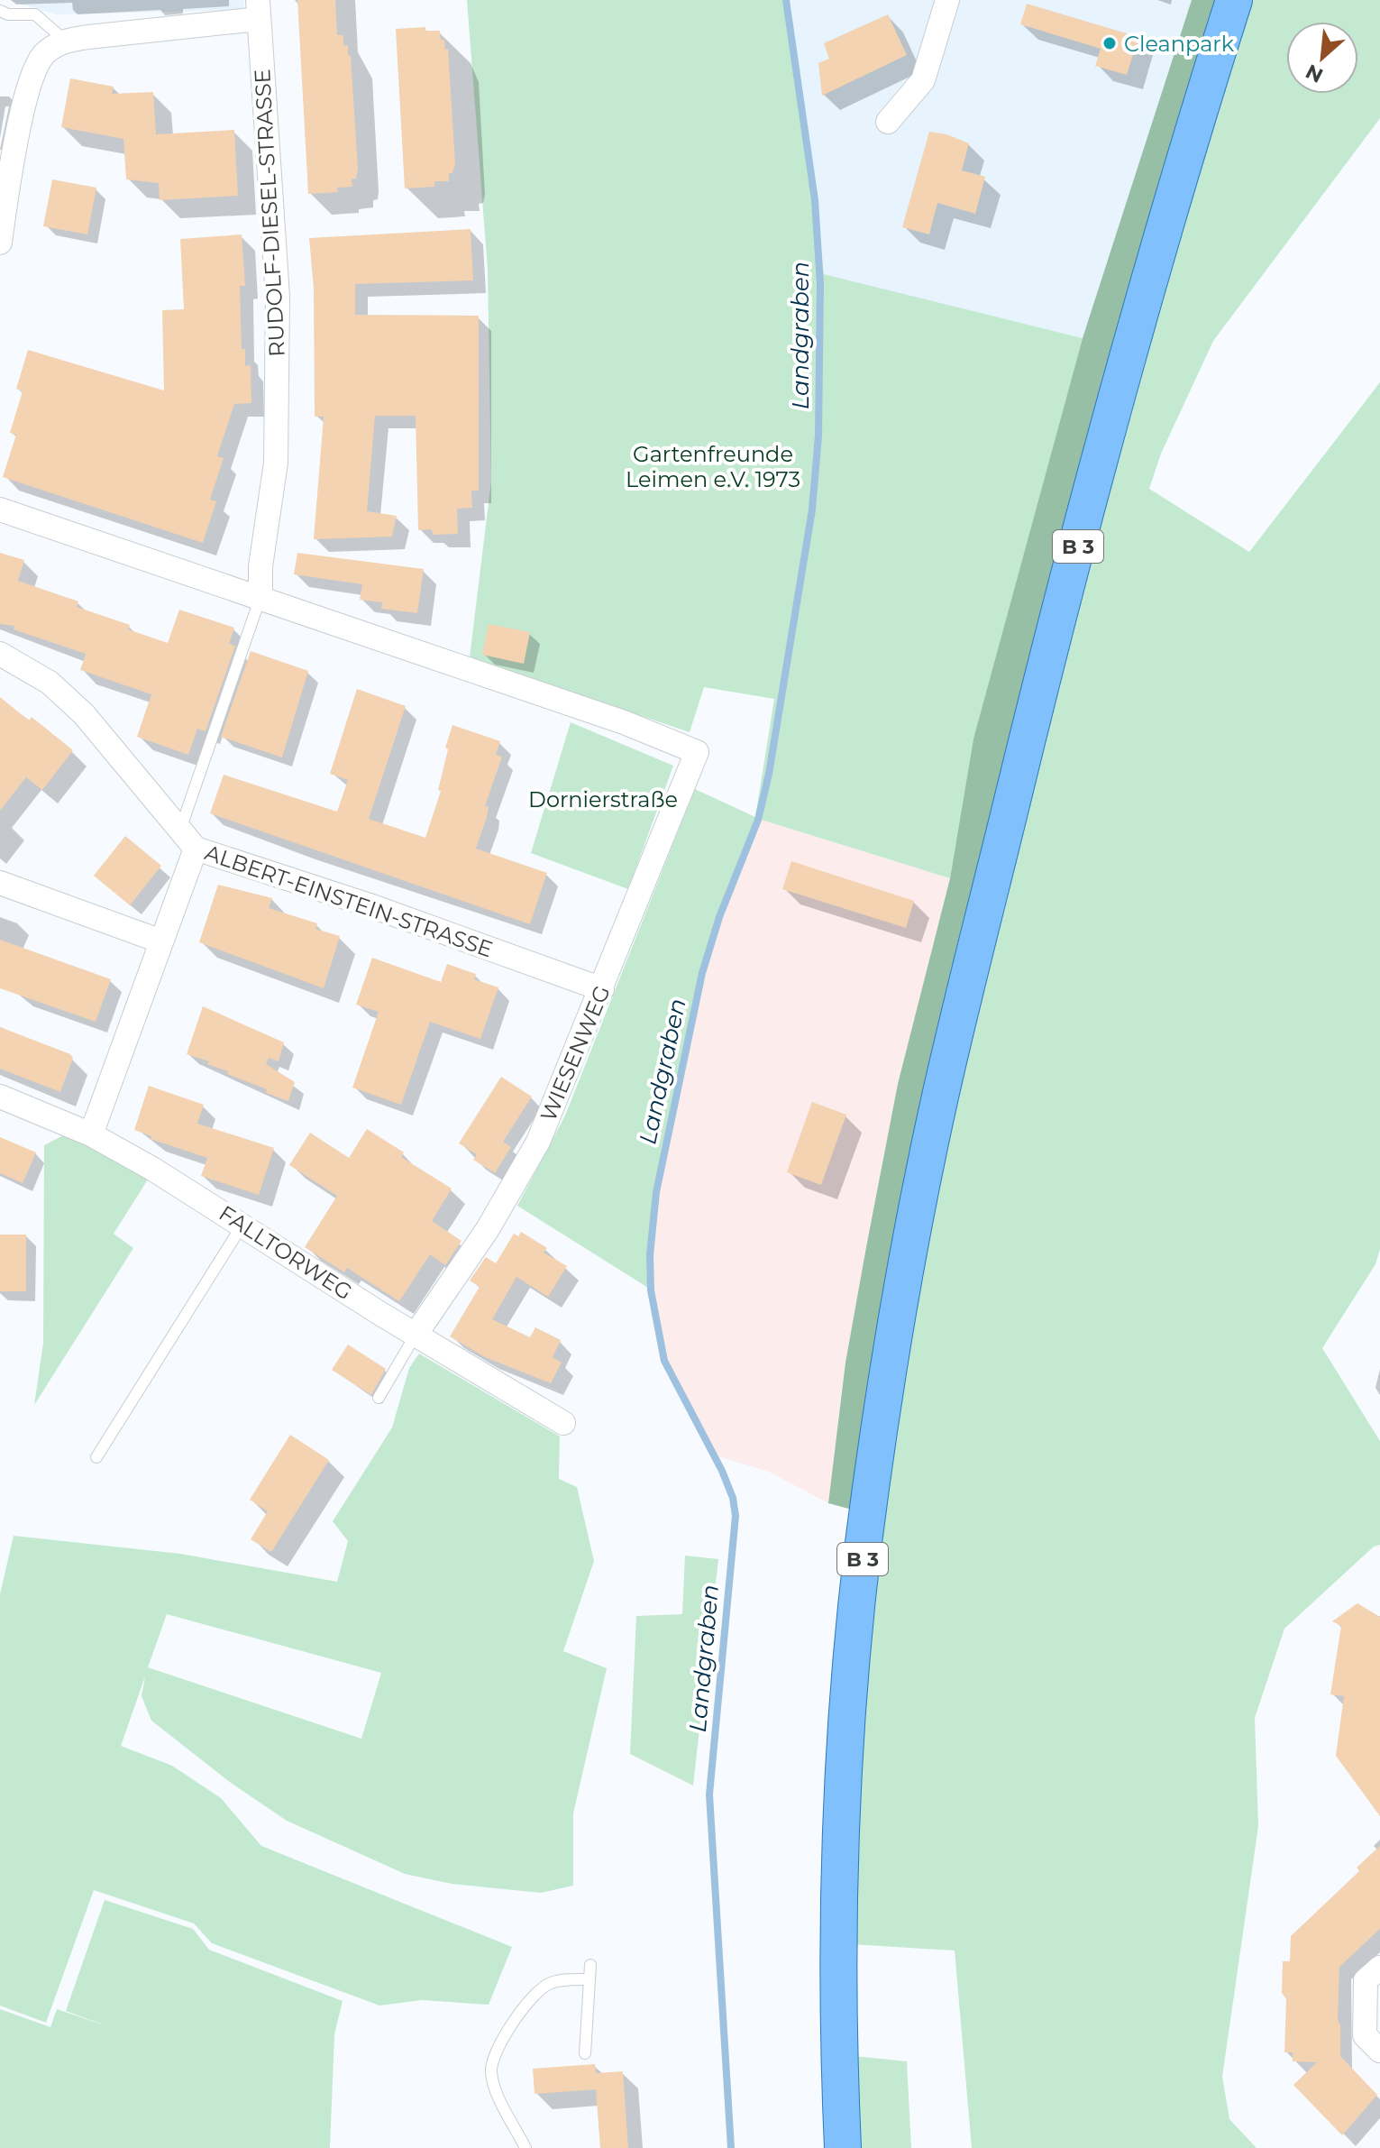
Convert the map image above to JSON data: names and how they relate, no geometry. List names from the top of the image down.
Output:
{
  "streets": {
    "main road": ["B 3"],
    "street": [
      "RUDOLF-DIESEL-STRASSE",
      "ALBERT-EINSTEIN-STRASSE",
      "WIESENWEG",
      "FALLTORWEG"
    ]
  },
  "crossings": [
    ["RUDOLF-DIESEL-STRASSE", "WIESENWEG"],
    ["ALBERT-EINSTEIN-STRASSE", "WIESENWEG"],
    ["WIESENWEG", "FALLTORWEG"]
  ],
  "water": ["Landgraben"],
  "parks": ["Gartenfreunde Leimen e.V. 1973", "Dornierstraße"],
  "places": ["Cleanpark"],
  "north": "bottom left"
}
